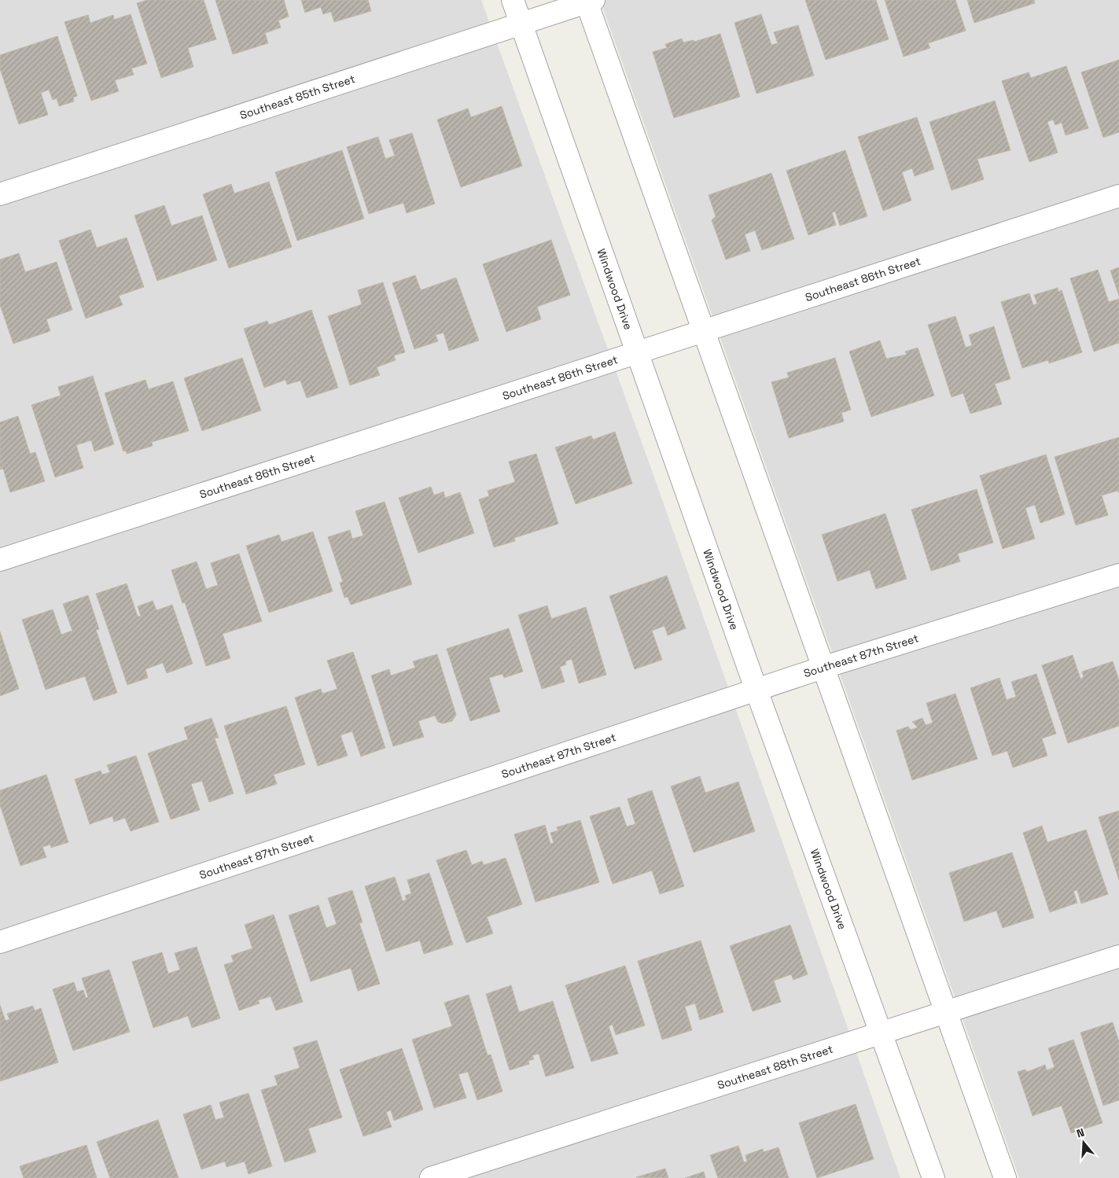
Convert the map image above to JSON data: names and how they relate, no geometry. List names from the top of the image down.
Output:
{
  "streets": {
    "street": [
      "Southeast 85th Street",
      "Southeast 86th Street",
      "Windwood Drive",
      "Southeast 87th Street",
      "Southeast 88th Street"
    ]
  },
  "crossings": [
    ["Southeast 85th Street", "Windwood Drive"],
    ["Southeast 86th Street", "Windwood Drive"],
    ["Windwood Drive", "Southeast 87th Street"],
    ["Windwood Drive", "Southeast 88th Street"]
  ],
  "north": "top"
}
